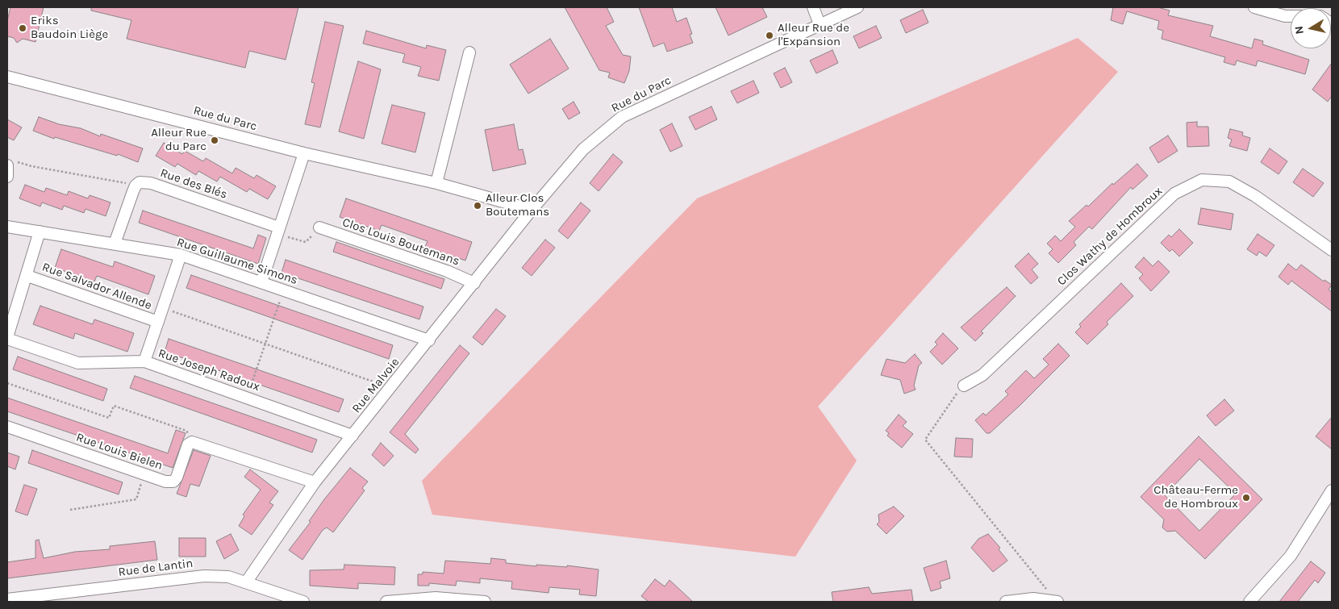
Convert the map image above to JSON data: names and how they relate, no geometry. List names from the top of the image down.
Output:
{
  "streets": {
    "street": [
      "Rue du Parc",
      "Rue des Blés",
      "Clos Wathy de Hombroux",
      "Clos Louis Boutemans",
      "Rue Guillaume Simons",
      "Rue Salvador Allende",
      "Rue Joseph Radoux",
      "Rue Malvoie",
      "Rue Louis Bielen",
      "Rue de Lantin"
    ]
  },
  "crossings": [
    ["Rue du Parc", "Rue Malvoie"],
    ["Clos Louis Boutemans", "Rue Malvoie"],
    ["Rue Guillaume Simons", "Rue Salvador Allende"],
    ["Rue Guillaume Simons", "Rue Joseph Radoux"],
    ["Rue Guillaume Simons", "Rue Malvoie"],
    ["Rue Salvador Allende", "Rue Joseph Radoux"],
    ["Rue Joseph Radoux", "Rue Malvoie"],
    ["Rue Malvoie", "Rue de Lantin"]
  ],
  "places": [
    "Eriks Baudoin Liège",
    "Alleur Rue de l'Expansion",
    "Alleur Rue du Parc",
    "Alleur Clos Boutemans",
    "Château-Ferme de Hombroux"
  ],
  "north": "left"
}
